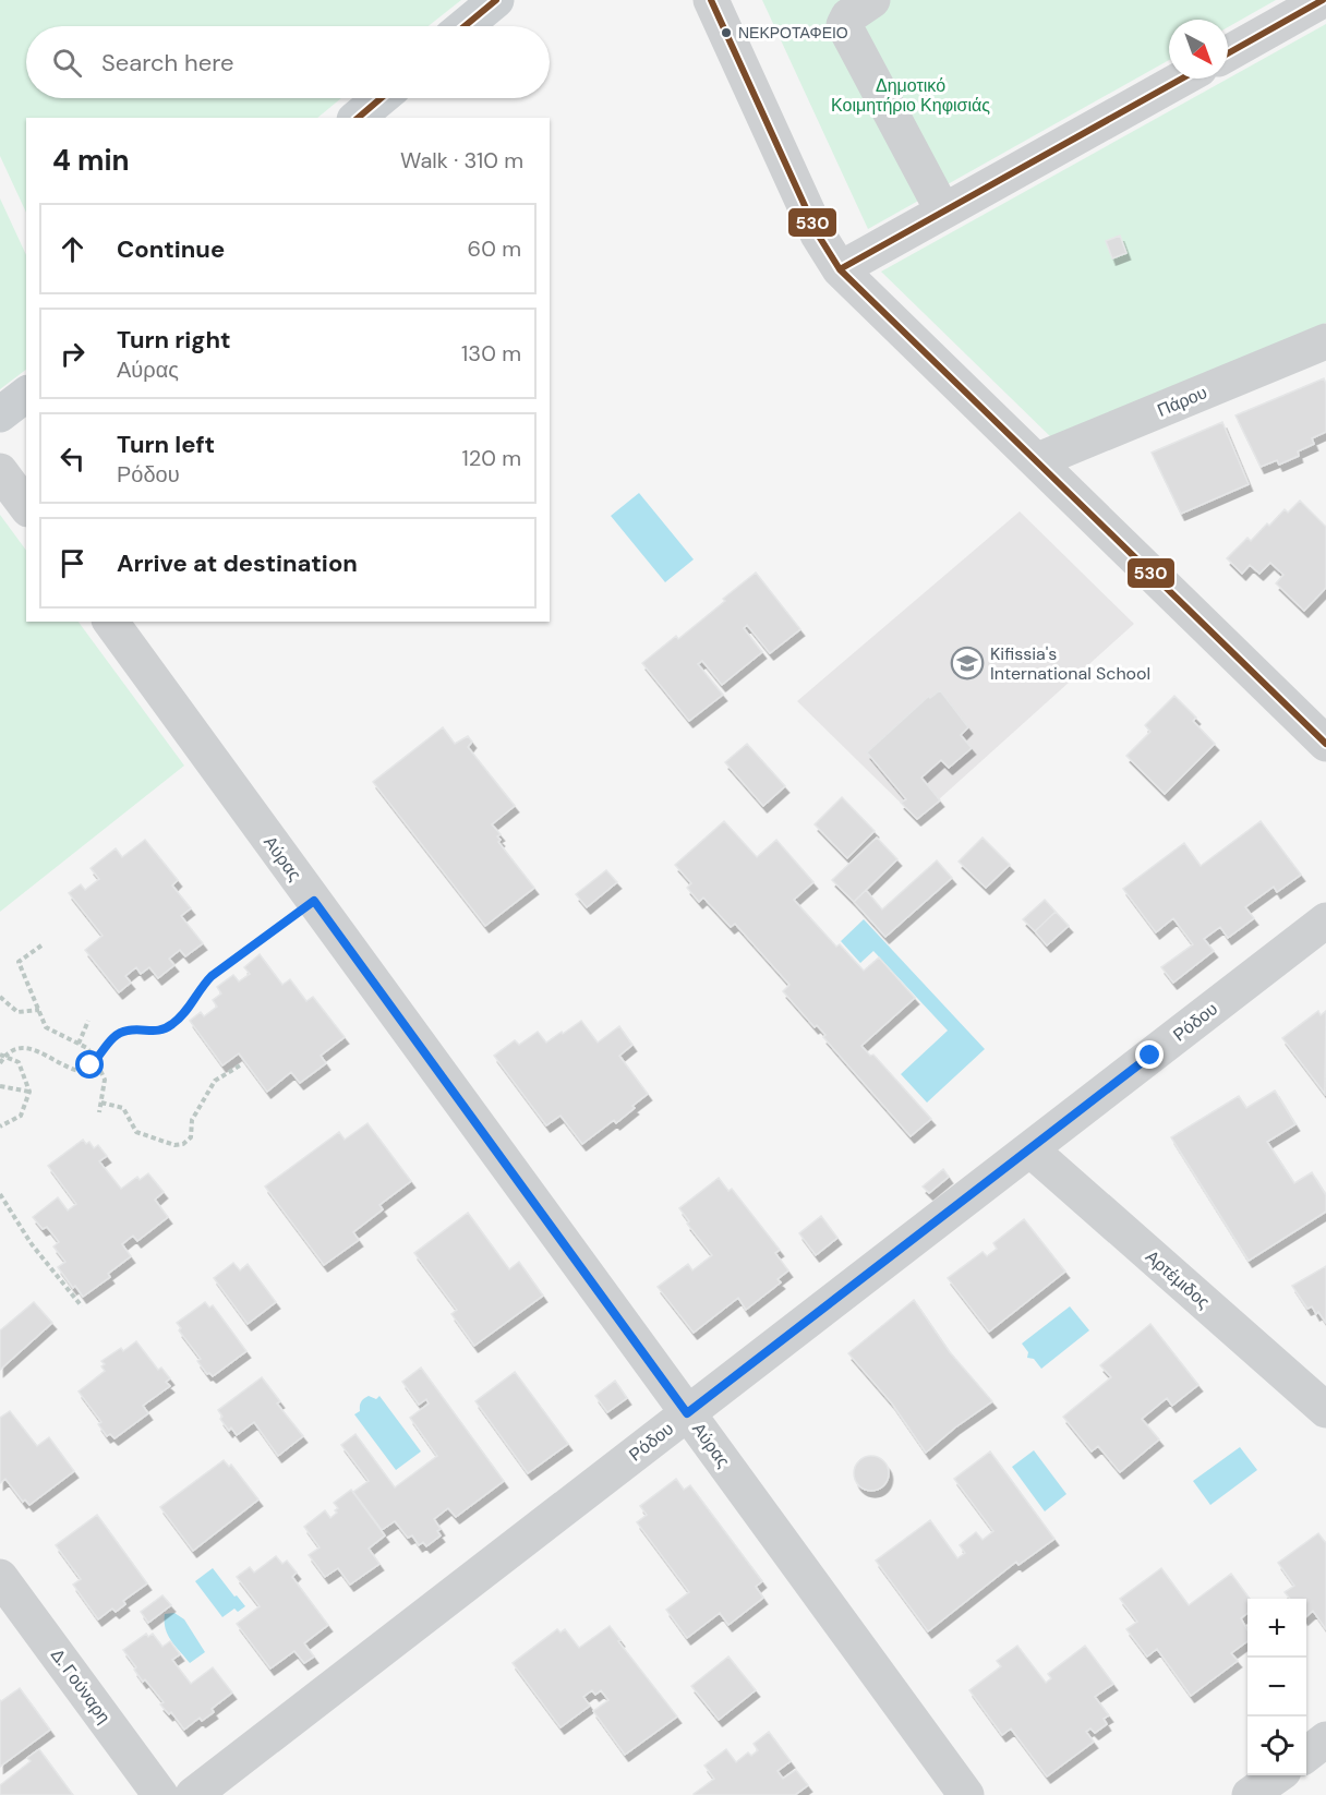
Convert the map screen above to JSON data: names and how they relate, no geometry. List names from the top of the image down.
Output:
{
  "streets": {
    "street": [
      "Πάρου",
      "Αύρας",
      "Ρόδου",
      "Αρτέμιδος",
      "Δ. Γούναρη"
    ]
  },
  "crossings": [
    ["Αύρας", "Ρόδου"],
    ["Ρόδου", "Αρτέμιδος"]
  ],
  "parks": ["Δημοτικό Κοιμητήριο Κηφισιάς"],
  "places": {
    "other": ["ΝΕΚΡΟΤΑΦΕΙΟ"],
    "school or university": ["Kifissia's International School"]
  },
  "lines": ["transit line 530"],
  "north": "bottom right",
  "page": {
    "search": "Search here",
    "heading": ["4 min", "Walk · 310 m"],
    "list": [
      ["Continue", "60 m"],
      ["Turn right", "Αύρας", "130 m"],
      ["Turn left", "Ρόδου", "120 m"],
      "Arrive at destination"
    ],
    "map_buttons": ["+", "−"]
  }
}
